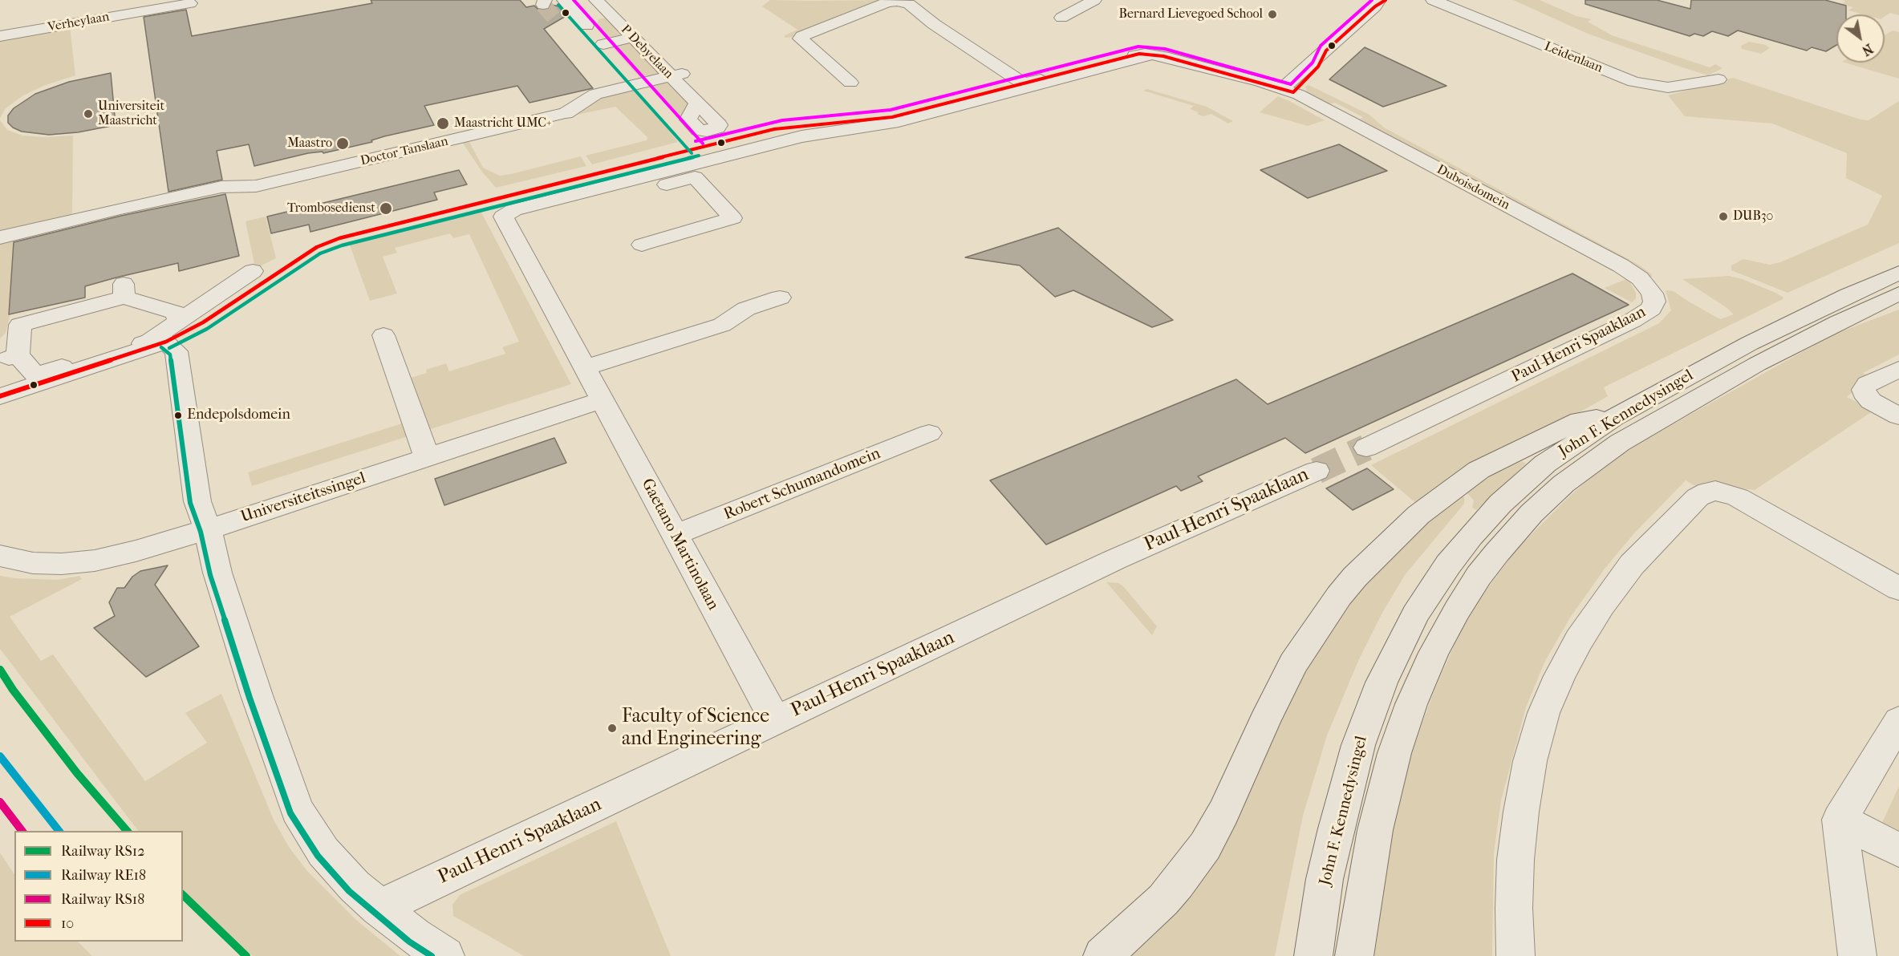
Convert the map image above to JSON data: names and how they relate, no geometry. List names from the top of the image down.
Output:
{
  "streets": {
    "main road": ["John F. Kennedysingel"],
    "street": [
      "Verheylaan",
      "P Debyelaan",
      "Leidenlaan",
      "Doctor Tanslaan",
      "Duboisdomein",
      "Paul-Henri Spaaklaan",
      "Robert Schumandomein",
      "Universiteitssingel",
      "Gaetano Martinolaan"
    ]
  },
  "crossings": [
    ["P Debyelaan", "Doctor Tanslaan"],
    ["Duboisdomein", "Paul-Henri Spaaklaan"],
    ["Paul-Henri Spaaklaan", "Gaetano Martinolaan"],
    ["Robert Schumandomein", "Gaetano Martinolaan"],
    ["Universiteitssingel", "Gaetano Martinolaan"]
  ],
  "places": [
    "Bernard Lievegoed School",
    "Universiteit Maastricht",
    "Maastricht UMC+",
    "Maastro",
    "Trombosedienst",
    "DUB30",
    "Endepolsdomein",
    "Faculty of Science and Engineering"
  ],
  "lines": [
    "transit line 10",
    "rail line RS12",
    "rail line RE18",
    "rail line RS18"
  ],
  "legend": [
    "Railway RS12",
    "Railway RE18",
    "Railway RS18",
    "10"
  ],
  "north": "bottom right"
}
